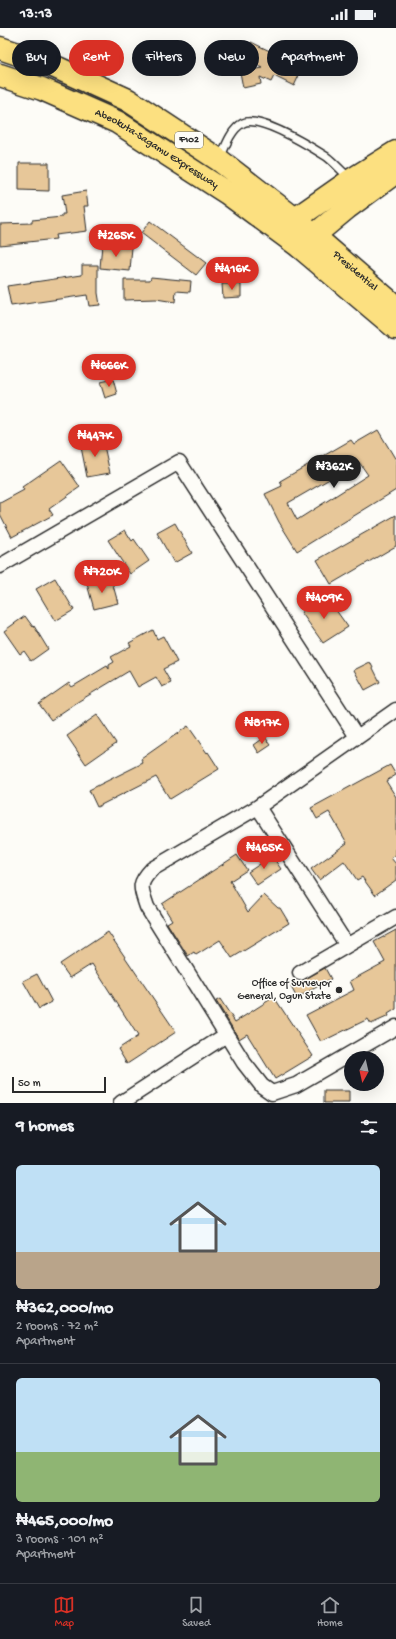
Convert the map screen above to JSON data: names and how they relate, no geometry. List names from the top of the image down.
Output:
{
  "streets": {
    "main road": ["F102", "Abeokuta-Sagamu Expressway", "Presidential"]
  },
  "crossings": [
    ["Abeokuta-Sagamu Expressway", "Presidential"]
  ],
  "places": ["Office of Surveyor General, Ogun State"],
  "scale_bar": "50 m",
  "north": "bottom",
  "page": {
    "status": "13:13",
    "chip": [
      "Buy",
      "Rent",
      "Filters",
      "New",
      "Apartment"
    ],
    "price": [
      "₦265K",
      "₦416K",
      "₦666K",
      "₦447K",
      "₦362K",
      "₦720K",
      "₦409K",
      "₦817K",
      "₦465K"
    ],
    "scale": "50 m",
    "heading": "9 homes",
    "list": [
      {
        "name": "₦362,000/mo",
        "note": "2 rooms · 72 m² · Apartment"
      },
      {
        "name": "₦465,000/mo",
        "note": "3 rooms · 101 m² · Apartment"
      }
    ],
    "tabs": ["Map", "Saved", "Home"]
  }
}
